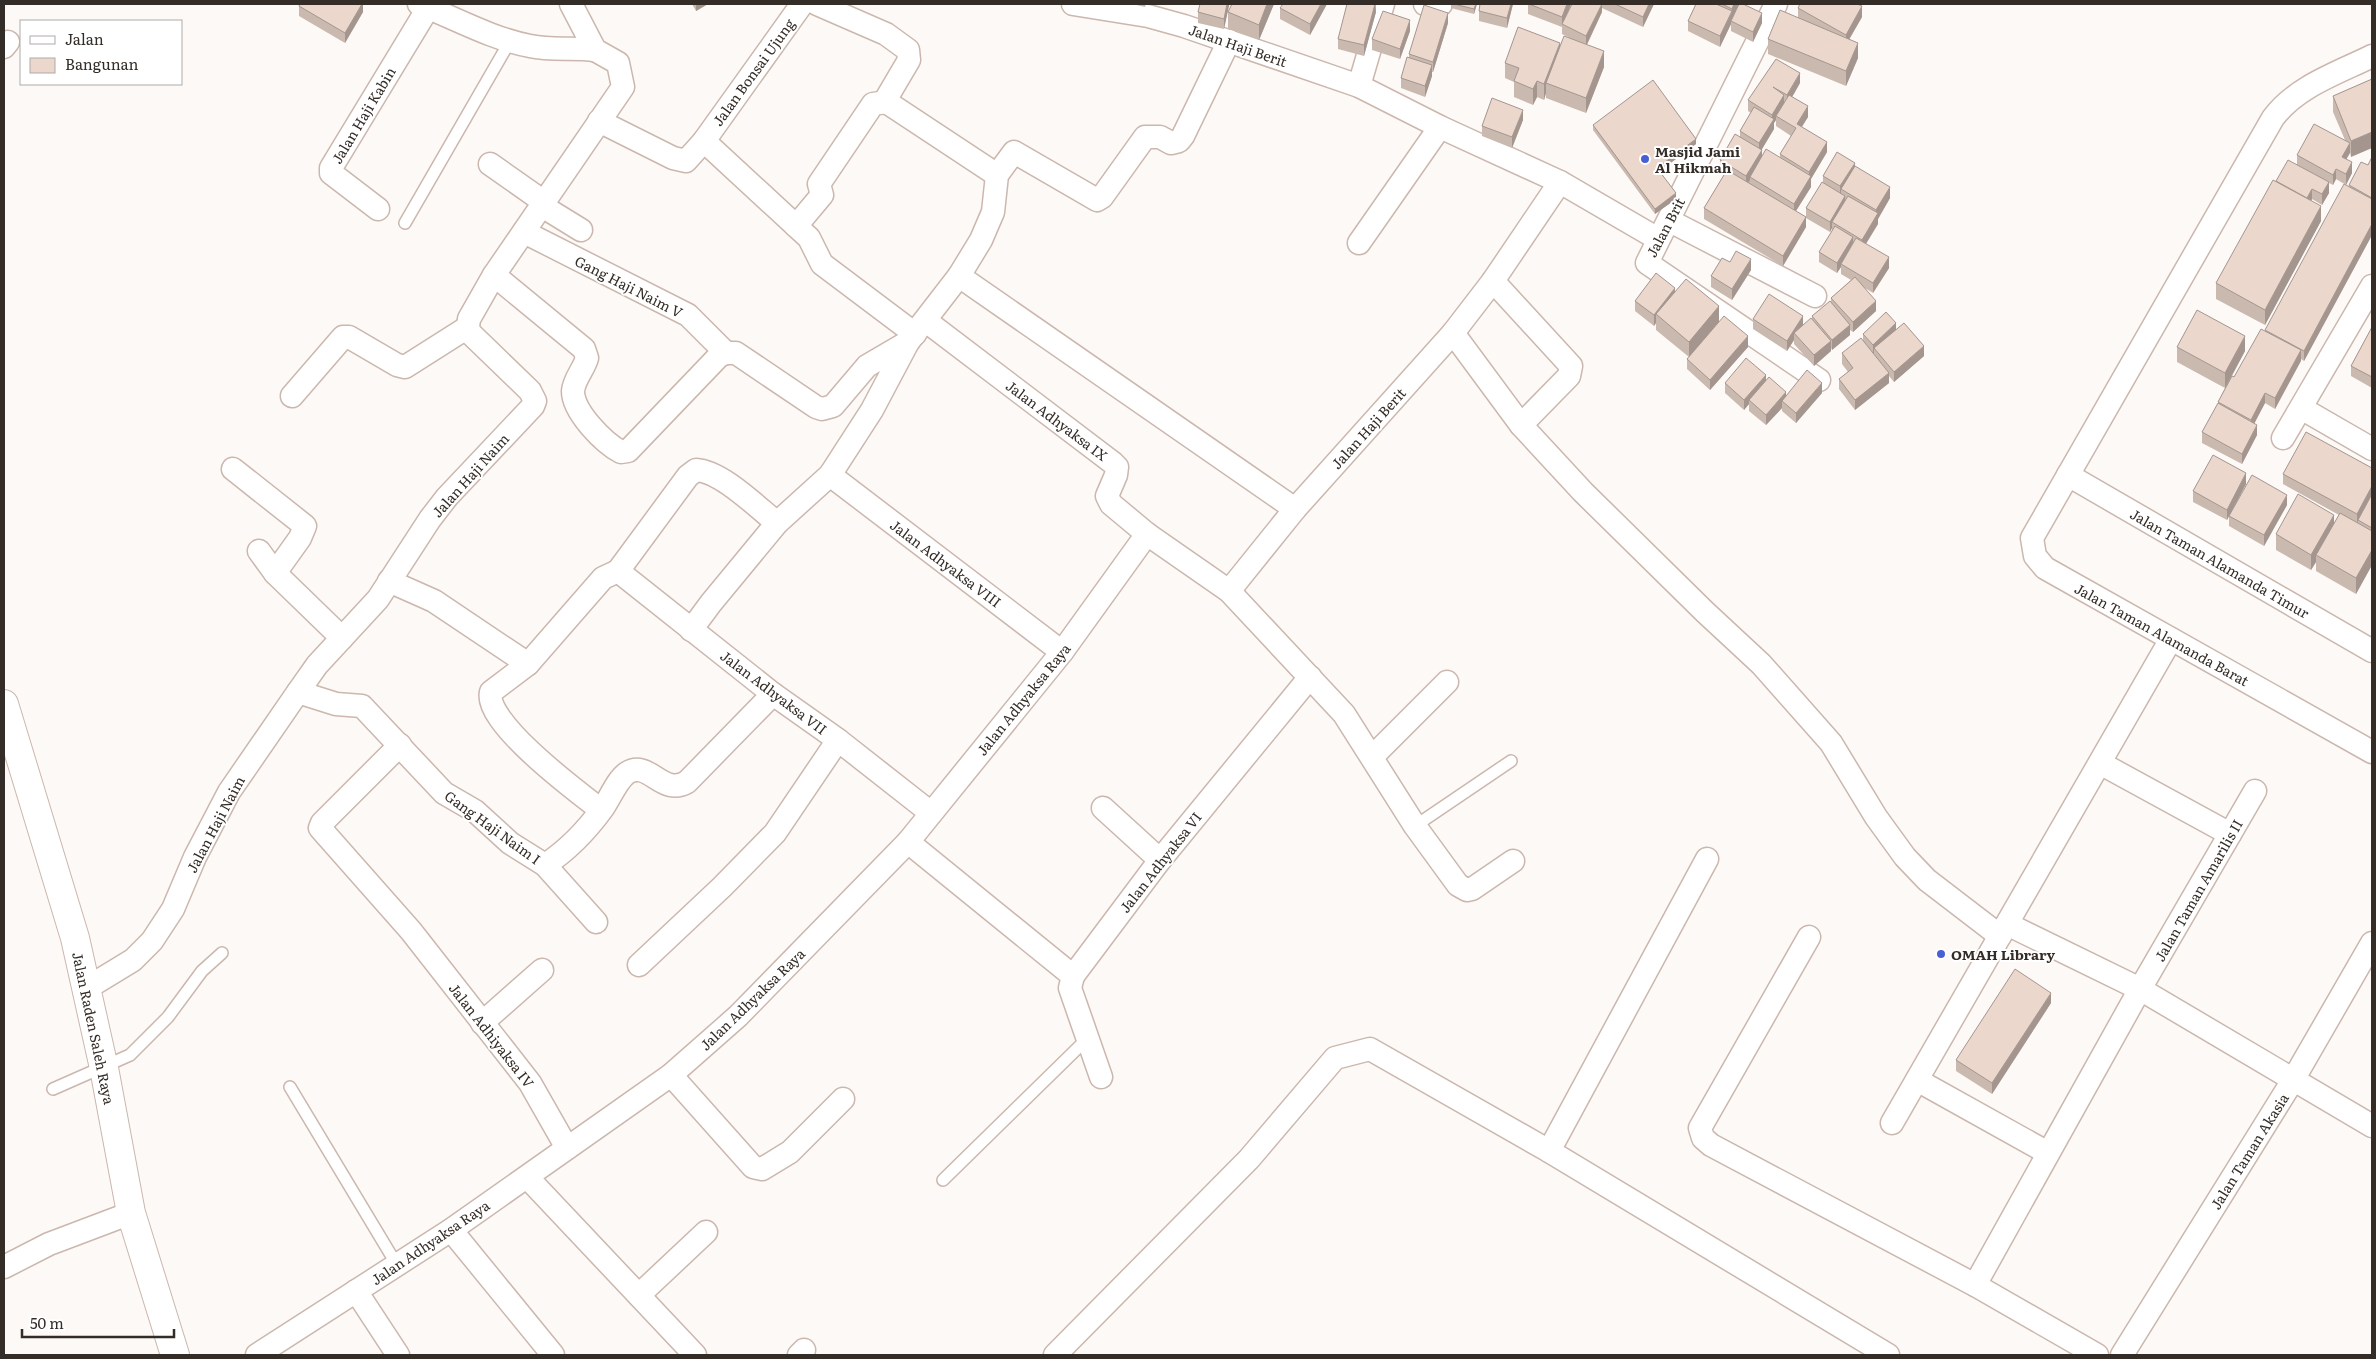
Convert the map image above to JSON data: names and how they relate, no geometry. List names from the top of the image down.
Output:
{
  "streets": {
    "main road": ["Jalan Raden Saleh Raya"],
    "street": [
      "Jalan Haji Berit",
      "Jalan Bonsai Ujung",
      "Jalan Haji Kabin",
      "Jalan Brit",
      "Gang Haji Naim V",
      "Jalan Adhyaksa IX",
      "Jalan Haji Naim",
      "Jalan Adhyaksa VIII",
      "Jalan Taman Alamanda Timur",
      "Jalan Taman Alamanda Barat",
      "Jalan Adhyaksa VII",
      "Jalan Adhyaksa Raya",
      "Gang Haji Naim I",
      "Jalan Adhyaksa VI",
      "Jalan Taman Amarilis II",
      "Jalan Adhiyaksa IV",
      "Jalan Taman Akasia"
    ]
  },
  "crossings": [
    ["Jalan Haji Berit", "Jalan Brit"],
    ["Jalan Adhyaksa IX", "Jalan Adhyaksa Raya"],
    ["Jalan Haji Naim", "Gang Haji Naim I"],
    ["Jalan Haji Naim", "Jalan Raden Saleh Raya"],
    ["Jalan Adhyaksa VIII", "Jalan Adhyaksa Raya"],
    ["Jalan Taman Alamanda Timur", "Jalan Taman Alamanda Barat"],
    ["Jalan Adhyaksa VII", "Jalan Adhyaksa Raya"],
    ["Jalan Adhyaksa Raya", "Jalan Adhiyaksa IV"],
    ["Gang Haji Naim I", "Jalan Adhiyaksa IV"]
  ],
  "places": ["Masjid Jami Al Hikmah", "OMAH Library"],
  "legend": ["Jalan", "Bangunan"],
  "scale_bar": "50 m"
}
